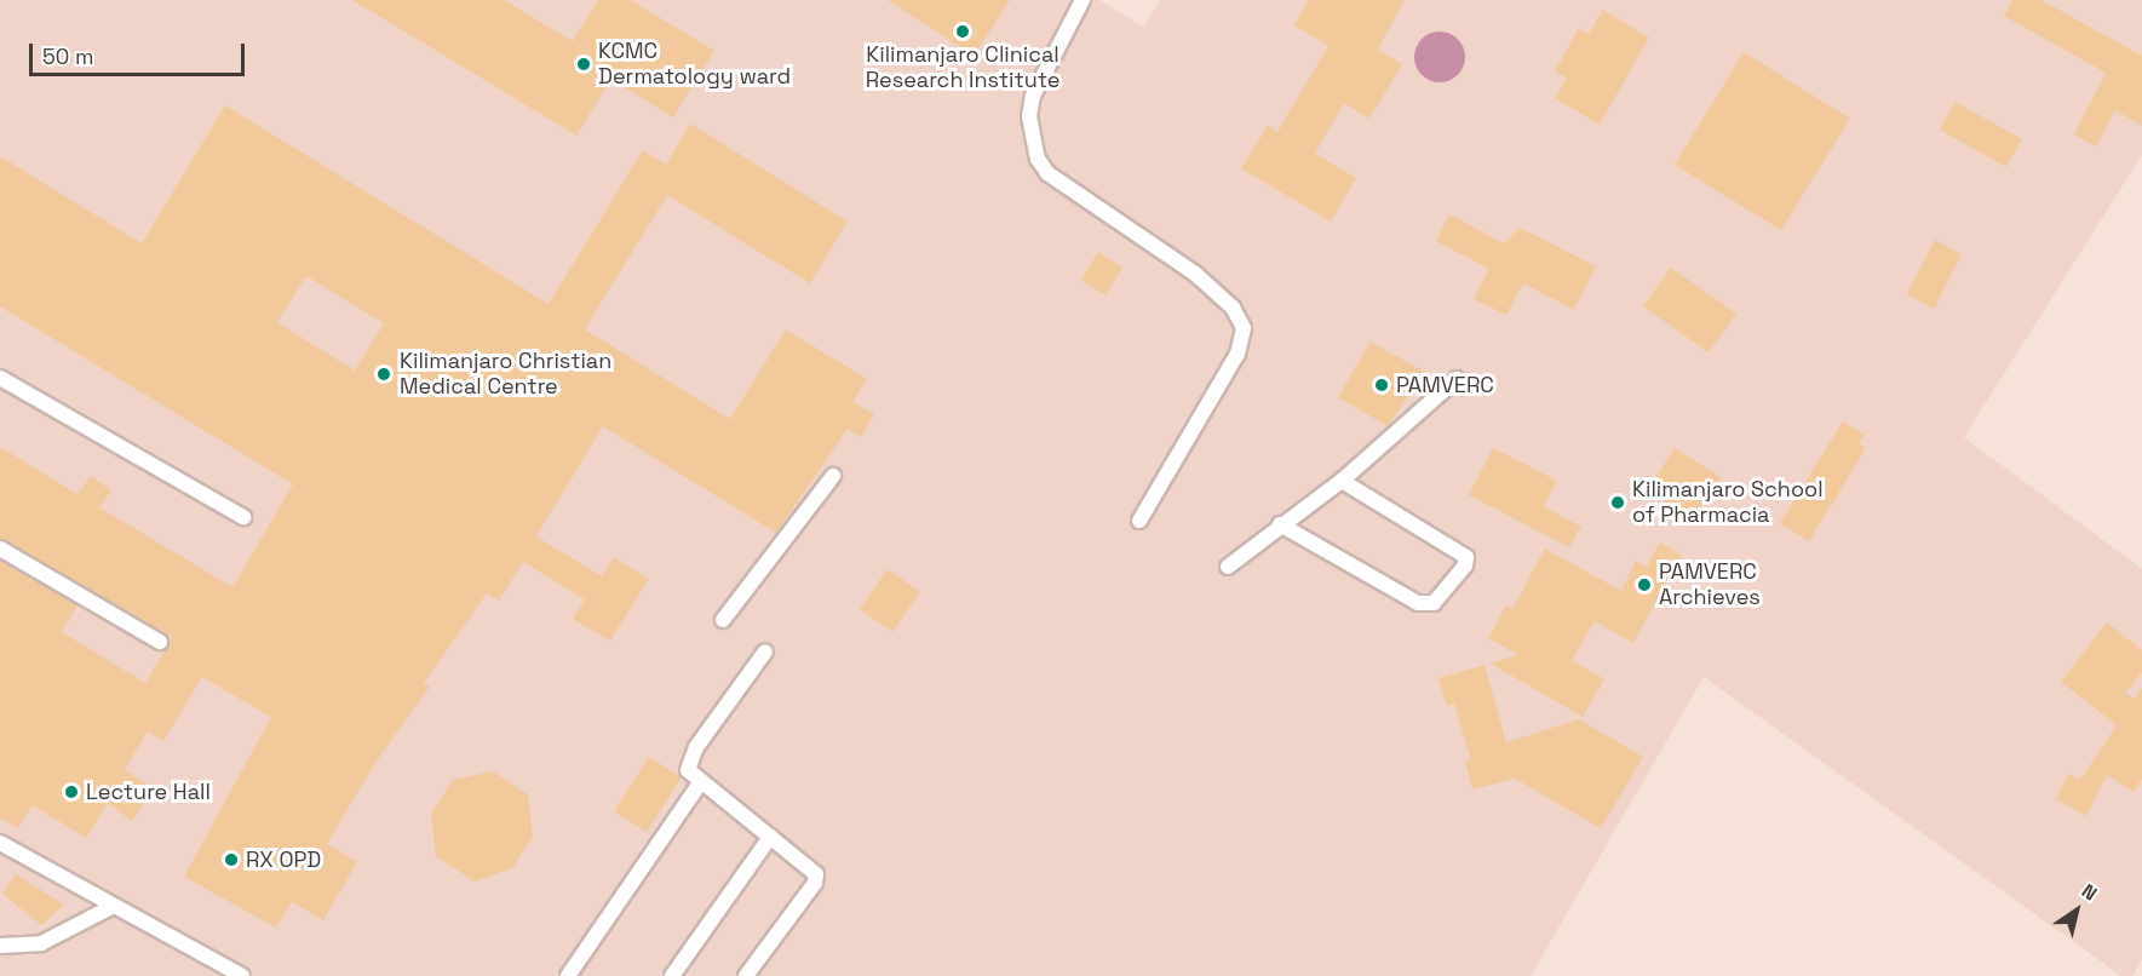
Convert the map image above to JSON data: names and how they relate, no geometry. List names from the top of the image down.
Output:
{
  "places": [
    "Kilimanjaro Clinical Research Institute",
    "KCMC Dermatology ward",
    "Kilimanjaro Christian Medical Centre",
    "PAMVERC",
    "Kilimanjaro School of Pharmacia",
    "PAMVERC Archieves",
    "Lecture Hall",
    "RX OPD"
  ],
  "scale_bar": "50 m",
  "north": "top right"
}
